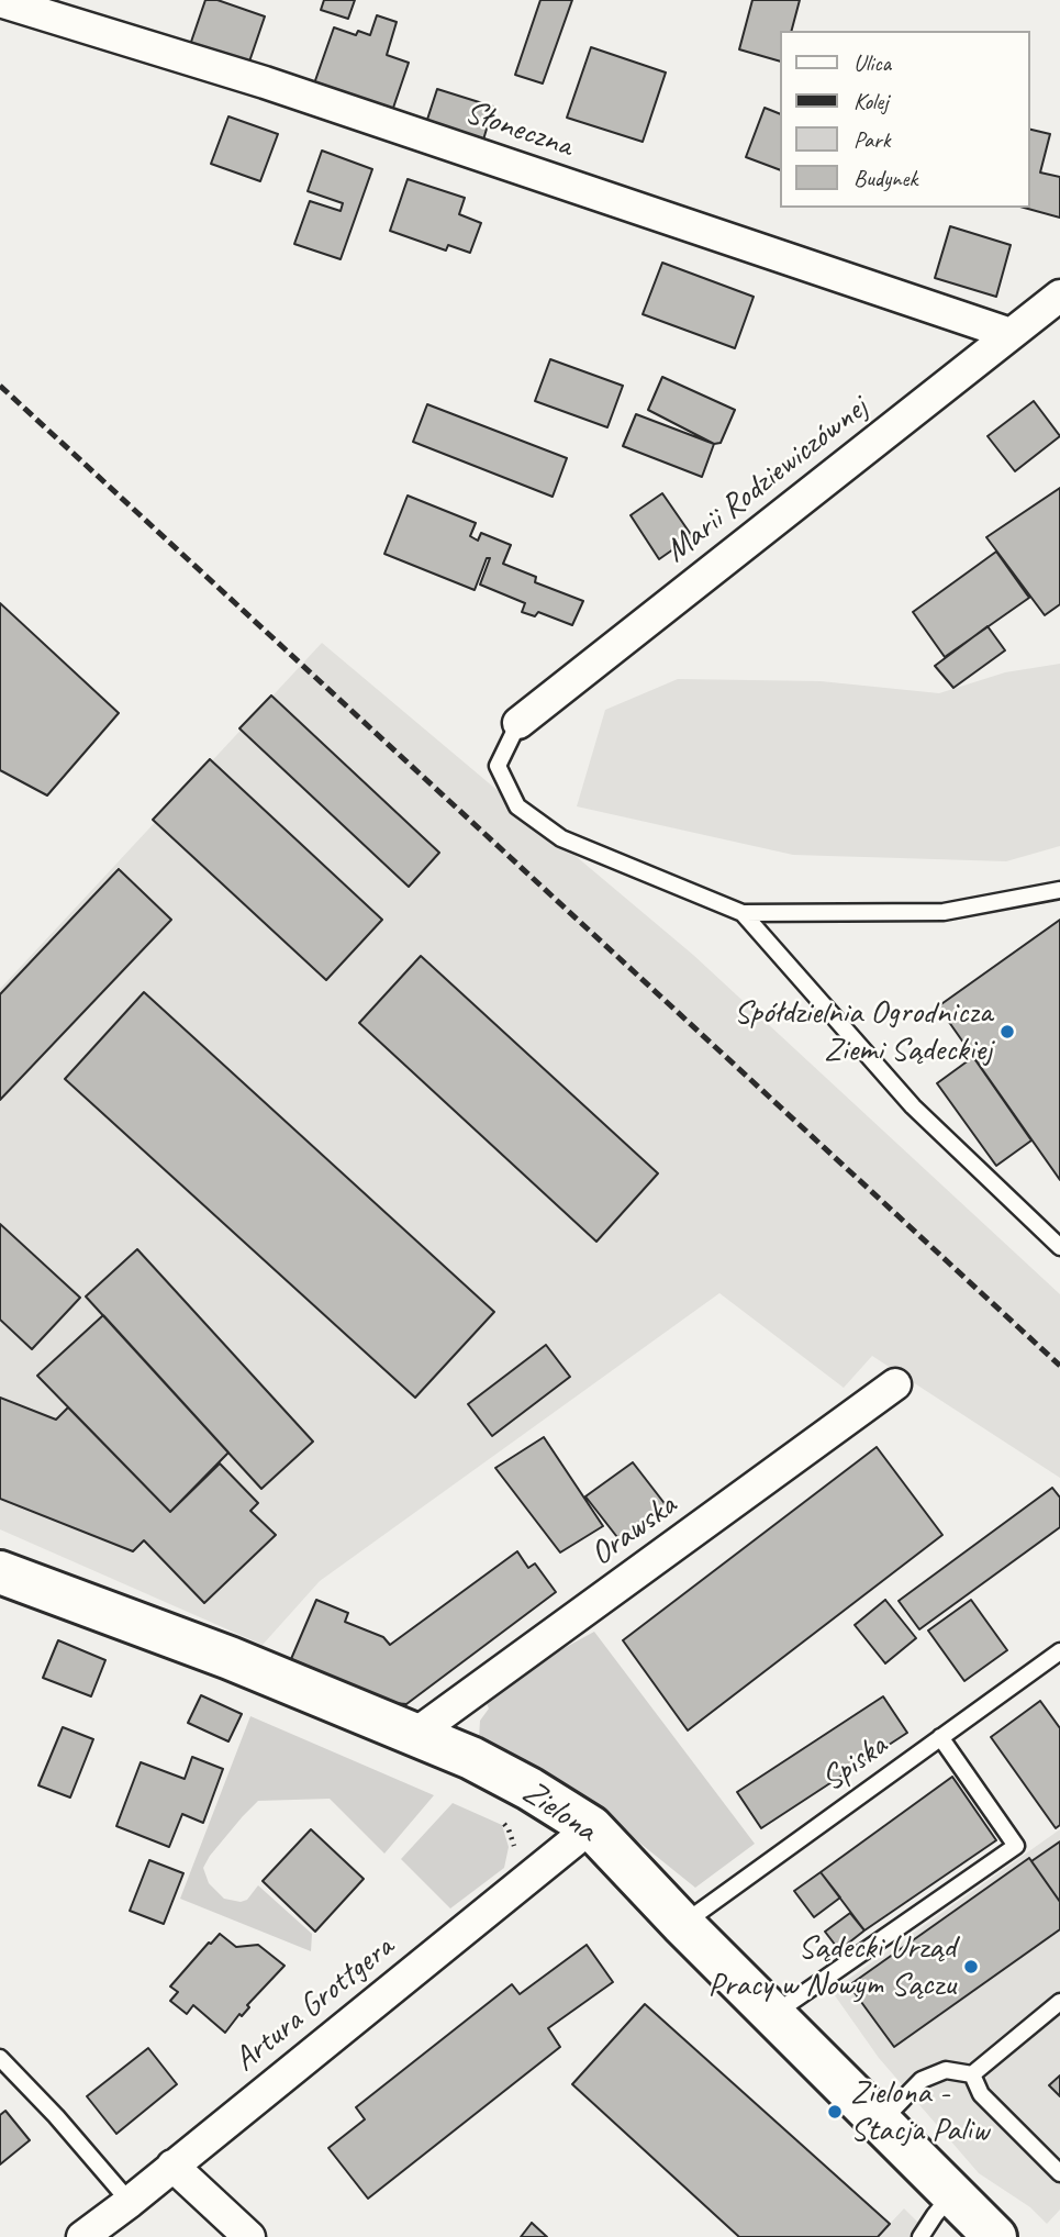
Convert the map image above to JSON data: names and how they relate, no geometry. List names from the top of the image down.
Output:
{
  "streets": {
    "street": [
      "Słoneczna",
      "Marii Rodziewiczównej",
      "Orawska",
      "Zielona",
      "Artura Grottgera"
    ],
    "lane": ["Spiska"]
  },
  "crossings": [
    ["Słoneczna", "Marii Rodziewiczównej"],
    ["Orawska", "Zielona"],
    ["Spiska", "Zielona"],
    ["Zielona", "Artura Grottgera"]
  ],
  "places": ["Spółdzielnia Ogrodnicza Ziemi Sądeckiej", "Sądecki Urząd Pracy w Nowym Sączu", "Zielona - Stacja Paliw"],
  "legend": [
    "Ulica",
    "Kolej",
    "Park",
    "Budynek"
  ]
}
